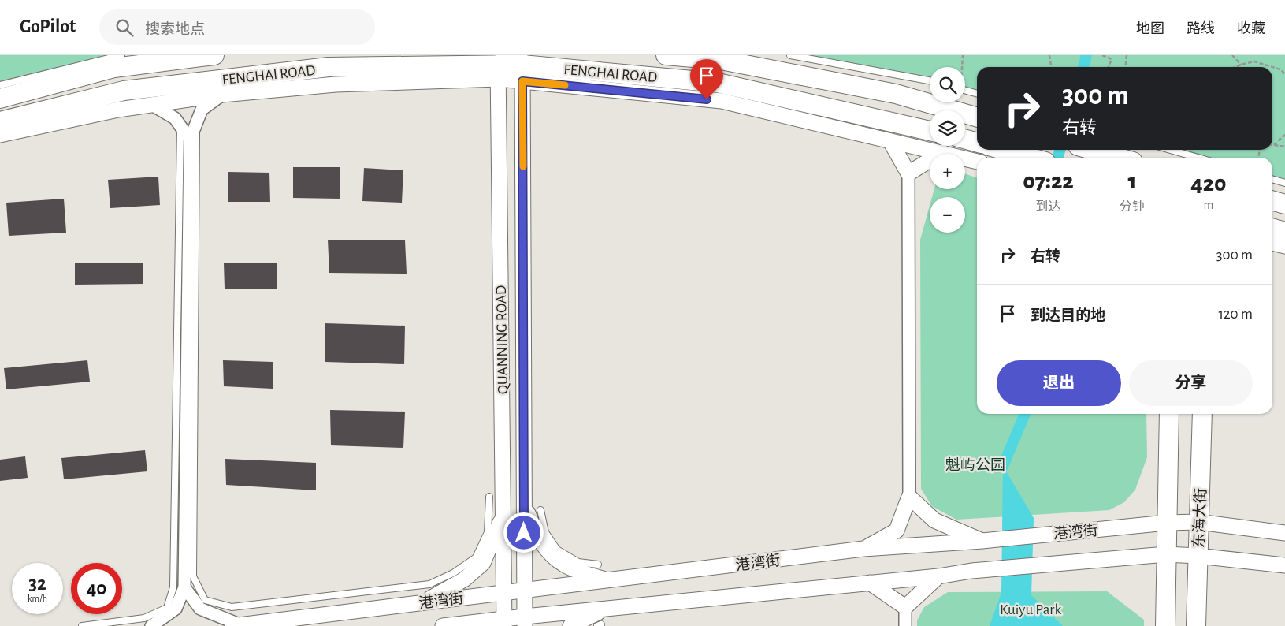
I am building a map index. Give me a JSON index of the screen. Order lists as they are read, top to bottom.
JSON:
{
  "streets": {
    "main road": ["FENGHAI ROAD", "东海大街"],
    "street": ["QUANNING ROAD", "港湾街"]
  },
  "crossings": [
    ["FENGHAI ROAD", "QUANNING ROAD"],
    ["QUANNING ROAD", "港湾街"],
    ["东海大街", "港湾街"]
  ],
  "parks": ["魁屿公园", "Kuiyu Park"],
  "page": {
    "header": "GoPilot",
    "search": "搜索地点",
    "nav": ["地图", "路线", "收藏"],
    "map_buttons": ["+", "−"],
    "turn": ["300 m", "右转"],
    "eta": [
      "07:22",
      "到达",
      "1",
      "分钟",
      "420",
      "m"
    ],
    "list": [
      {
        "name": "右转",
        "value": "300 m"
      },
      {
        "name": "到达目的地",
        "value": "120 m"
      }
    ],
    "buttons": ["退出", "分享"],
    "speed": "32 km/h",
    "limit": "40"
  }
}
